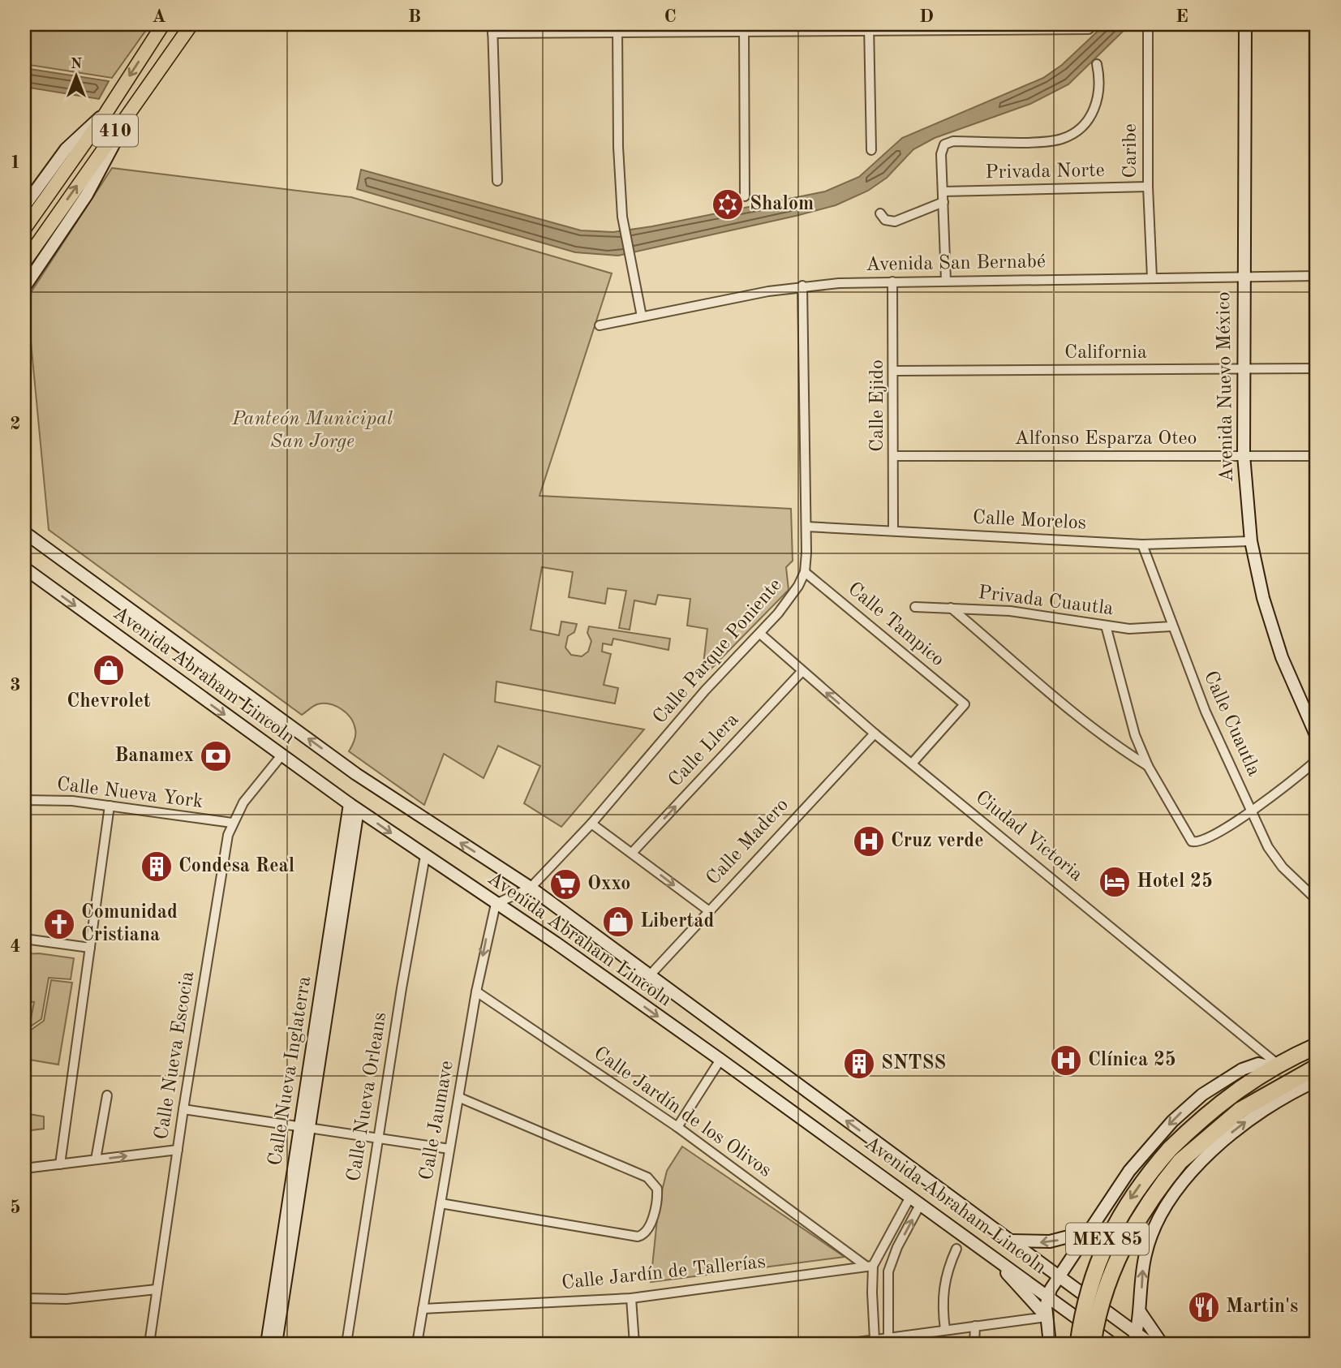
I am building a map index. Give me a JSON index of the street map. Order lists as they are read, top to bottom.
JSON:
{
  "streets": {
    "highway": ["MEX 85"],
    "main road": [
      "410",
      "Avenida Nuevo México",
      "Avenida Abraham Lincoln",
      "Calle Nueva Inglaterra"
    ],
    "street": [
      "Caribe",
      "Privada Norte",
      "Avenida San Bernabé",
      "California",
      "Calle Ejido",
      "Alfonso Esparza Oteo",
      "Calle Morelos",
      "Privada Cuautla",
      "Calle Tampico",
      "Calle Parque Poniente",
      "Calle Cuautla",
      "Calle Llera",
      "Calle Nueva York",
      "Ciudad Victoria",
      "Calle Madero",
      "Calle Nueva Escocia",
      "Calle Nueva Orleans",
      "Calle Jardín de los Olivos",
      "Calle Jaumave",
      "Calle Jardín de Tallerías"
    ]
  },
  "crossings": [
    ["Caribe", "Privada Norte"],
    ["Caribe", "Avenida San Bernabé"],
    ["Avenida San Bernabé", "Avenida Nuevo México"],
    ["Avenida San Bernabé", "Calle Ejido"],
    ["Avenida San Bernabé", "Calle Parque Poniente"],
    ["California", "Avenida Nuevo México"],
    ["California", "Calle Ejido"],
    ["Avenida Nuevo México", "Alfonso Esparza Oteo"],
    ["Avenida Nuevo México", "Calle Morelos"],
    ["Calle Ejido", "Alfonso Esparza Oteo"],
    ["Calle Ejido", "Calle Morelos"],
    ["Calle Morelos", "Calle Parque Poniente"],
    ["Calle Morelos", "Calle Cuautla"],
    ["Privada Cuautla", "Calle Cuautla"],
    ["Calle Tampico", "Calle Parque Poniente"],
    ["Calle Tampico", "Ciudad Victoria"],
    ["Calle Parque Poniente", "Ciudad Victoria"],
    ["Avenida Abraham Lincoln", "Calle Nueva Escocia"],
    ["Avenida Abraham Lincoln", "Calle Nueva Inglaterra"],
    ["Avenida Abraham Lincoln", "Calle Nueva Orleans"],
    ["Avenida Abraham Lincoln", "Calle Jaumave"],
    ["Calle Llera", "Ciudad Victoria"],
    ["Calle Nueva York", "Calle Nueva Escocia"],
    ["Ciudad Victoria", "Calle Madero"],
    ["Ciudad Victoria", "MEX 85"],
    ["Calle Jardín de los Olivos", "Calle Jaumave"],
    ["Calle Jardín de los Olivos", "Calle Jardín de Tallerías"],
    ["Calle Jaumave", "Calle Jardín de Tallerías"]
  ],
  "one_way": ["Calle Llera"],
  "parks": ["Panteón Municipal San Jorge"],
  "places": {
    "synagogue": ["Shalom"],
    "shop": ["Chevrolet", "Libertad"],
    "bank": ["Banamex"],
    "hospital": ["Cruz verde", "Clínica 25"],
    "building": ["Condesa Real", "SNTSS"],
    "hotel": ["Hotel 25"],
    "supermarket": ["Oxxo"],
    "church": ["Comunidad Cristiana"],
    "restaurant": ["Martin's"]
  },
  "north": "top",
  "grid": {
    "columns": [
      "A",
      "B",
      "C",
      "D",
      "E"
    ],
    "rows": [
      "1",
      "2",
      "3",
      "4",
      "5"
    ]
  }
}
